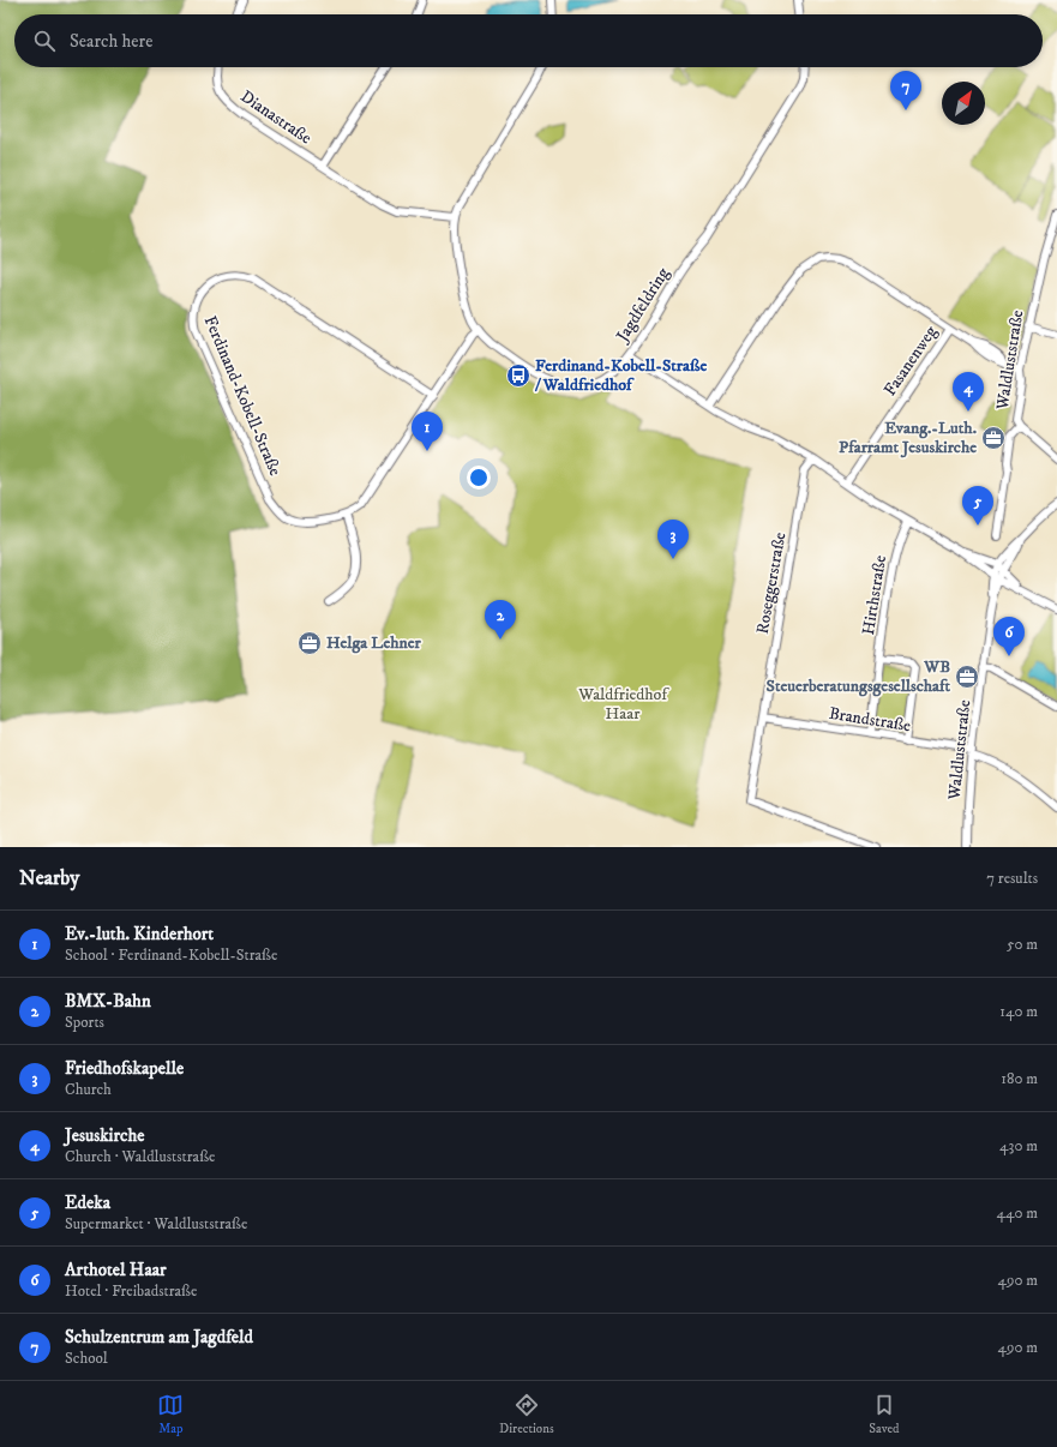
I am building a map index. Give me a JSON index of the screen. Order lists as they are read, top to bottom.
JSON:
{
  "streets": {
    "street": [
      "Dianastraße",
      "Jagdfeldring",
      "Waldluststraße",
      "Fasanenweg",
      "Ferdinand-Kobell-Straße",
      "Roseggerstraße",
      "Hirthstraße",
      "Brandstraße"
    ]
  },
  "crossings": [
    ["Dianastraße", "Jagdfeldring"],
    ["Jagdfeldring", "Ferdinand-Kobell-Straße"],
    ["Waldluststraße", "Brandstraße"],
    ["Roseggerstraße", "Brandstraße"],
    ["Hirthstraße", "Brandstraße"]
  ],
  "parks": ["Waldfriedhof Haar"],
  "places": {
    "bus stop": ["Ferdinand-Kobell-Straße / Waldfriedhof"],
    "office": ["Evang.-Luth. Pfarramt Jesuskirche", "Helga Lehner", "WB Steuerberatungsgesellschaft"]
  },
  "north": "top right",
  "page": {
    "search": "Search here",
    "pins": [
      "7",
      "4",
      "1",
      "5",
      "3",
      "2",
      "6"
    ],
    "heading": ["Nearby", "7 results"],
    "list": [
      {
        "mark": "1",
        "name": "Ev.-luth. Kinderhort",
        "note": "School · Ferdinand-Kobell-Straße",
        "value": "50 m"
      },
      {
        "mark": "2",
        "name": "BMX-Bahn",
        "note": "Sports",
        "value": "140 m"
      },
      {
        "mark": "3",
        "name": "Friedhofskapelle",
        "note": "Church",
        "value": "180 m"
      },
      {
        "mark": "4",
        "name": "Jesuskirche",
        "note": "Church · Waldluststraße",
        "value": "430 m"
      },
      {
        "mark": "5",
        "name": "Edeka",
        "note": "Supermarket · Waldluststraße",
        "value": "440 m"
      },
      {
        "mark": "6",
        "name": "Arthotel Haar",
        "note": "Hotel · Freibadstraße",
        "value": "490 m"
      },
      {
        "mark": "7",
        "name": "Schulzentrum am Jagdfeld",
        "note": "School",
        "value": "490 m"
      }
    ],
    "nav": ["Map", "Directions", "Saved"]
  }
}
